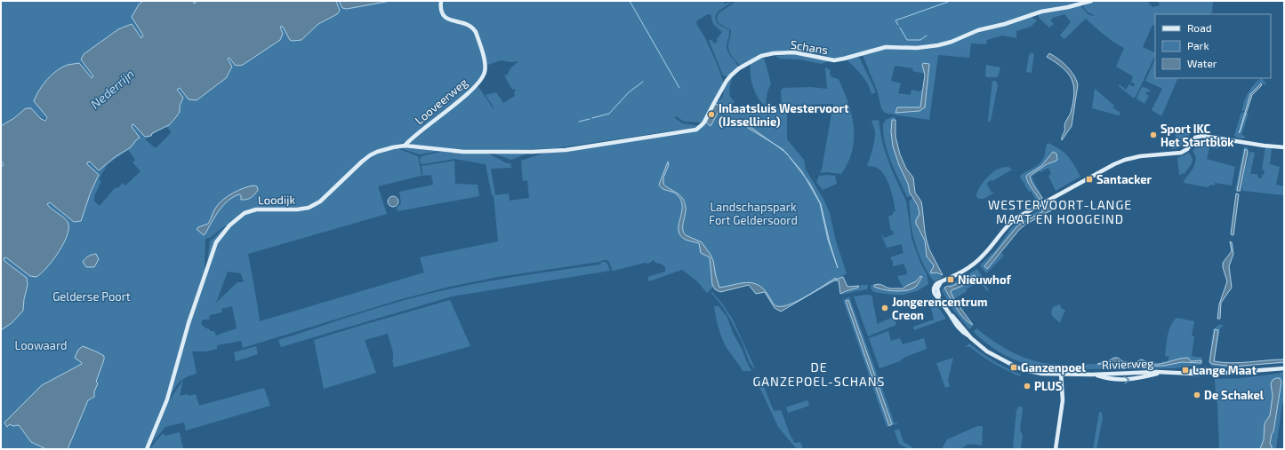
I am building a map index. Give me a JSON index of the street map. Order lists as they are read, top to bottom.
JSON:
{
  "streets": {
    "street": [
      "Schans",
      "Looveerweg",
      "Loodijk",
      "Rivierweg"
    ]
  },
  "crossings": [
    ["Schans", "Loodijk"],
    ["Looveerweg", "Loodijk"]
  ],
  "districts": ["WESTERVOORT-LANGE MAAT EN HOOGEIND", "DE GANZEPOEL-SCHANS"],
  "water": ["Nederrijn"],
  "parks": ["Landschapspark Fort Geldersoord", "Gelderse Poort", "Loowaard"],
  "places": {
    "other": [
      "Inlaatsluis Westervoort (IJssellinie)",
      "Sport IKC Het Startblok",
      "Jongerencentrum Creon",
      "PLUS",
      "De Schakel"
    ],
    "transit": [
      "Santacker",
      "Nieuwhof",
      "Ganzenpoel",
      "Lange Maat"
    ]
  },
  "legend": ["Road", "Park", "Water"]
}
